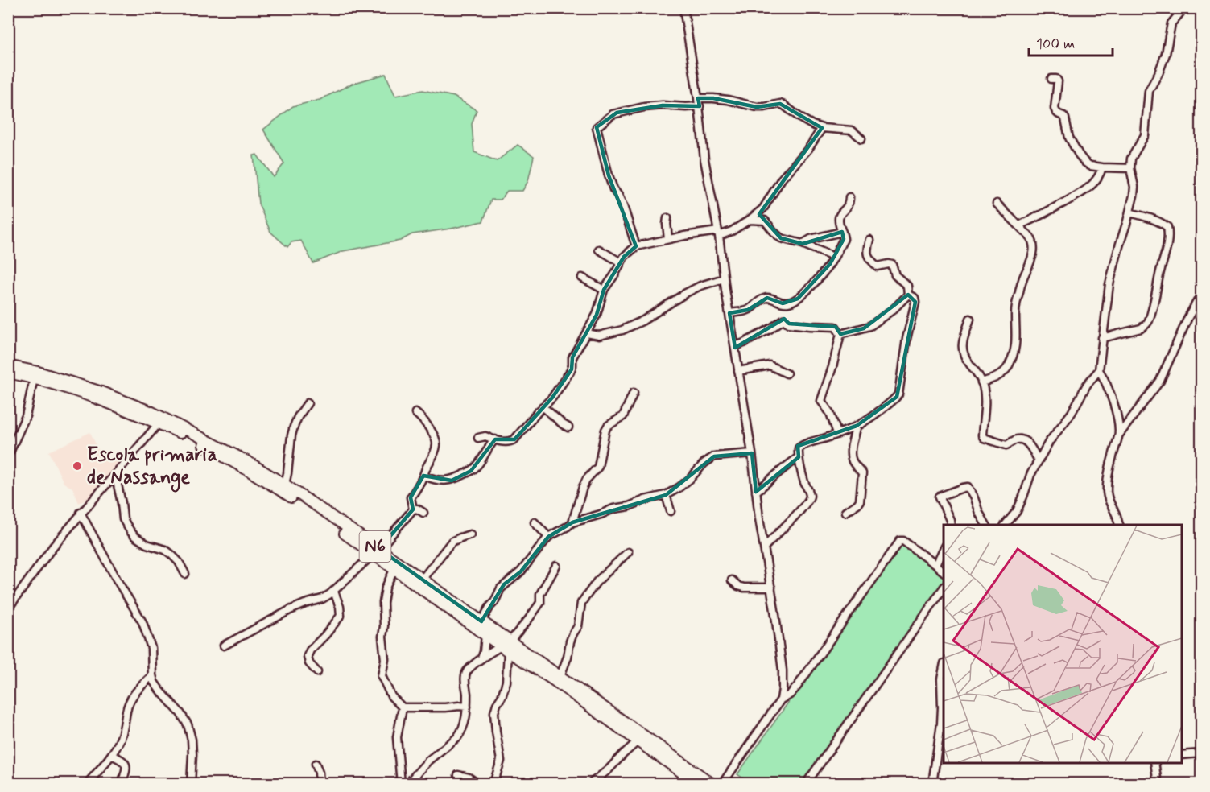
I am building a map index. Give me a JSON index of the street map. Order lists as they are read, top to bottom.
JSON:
{
  "streets": {
    "highway": ["N6"]
  },
  "places": ["Escola primaria de Nassange"],
  "scale_bar": "100 m"
}
